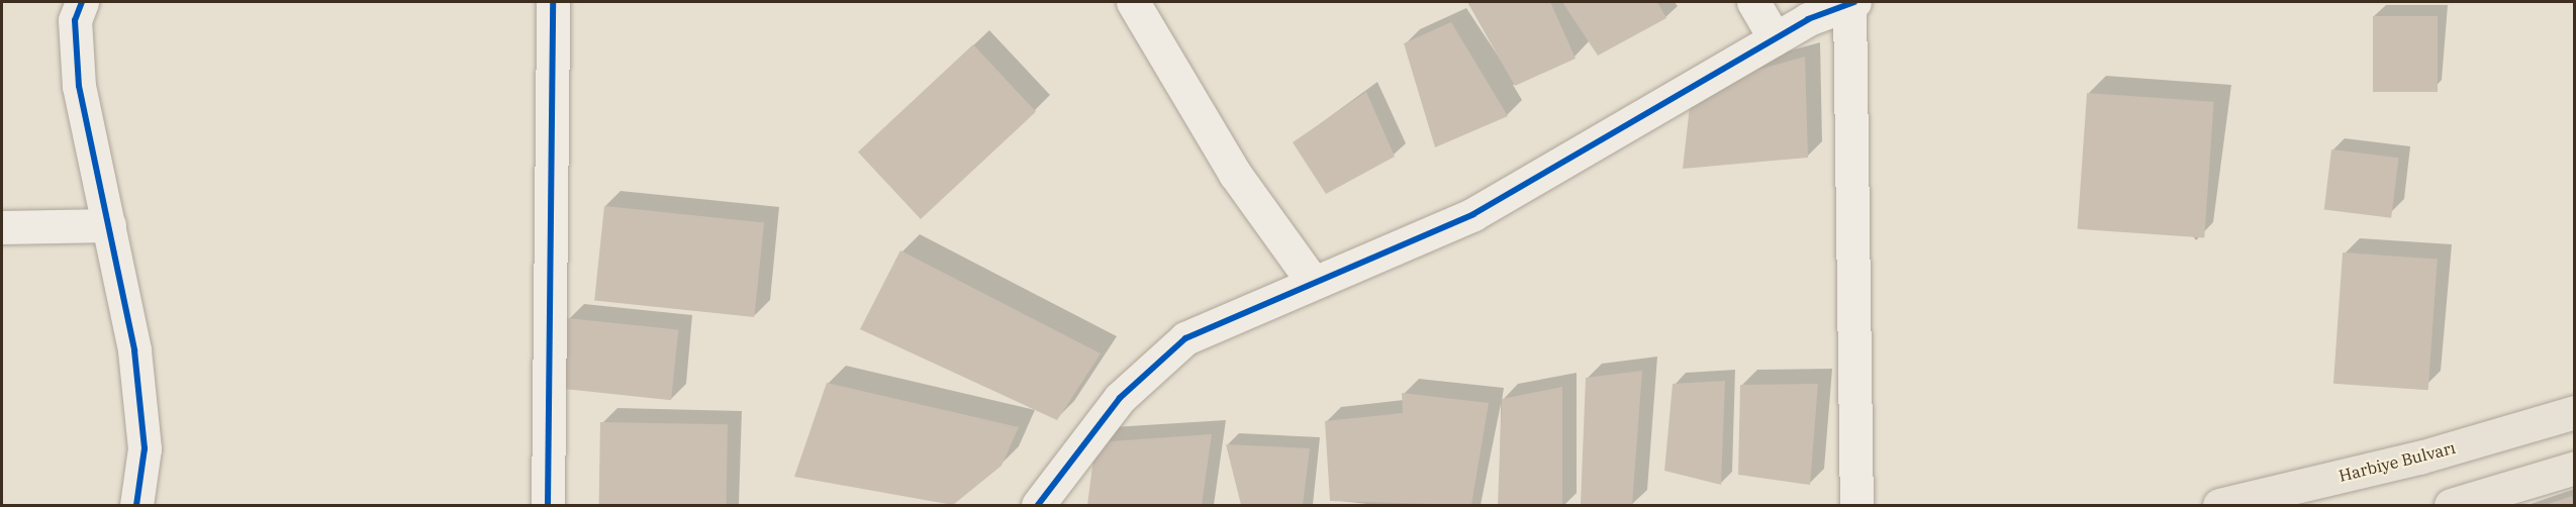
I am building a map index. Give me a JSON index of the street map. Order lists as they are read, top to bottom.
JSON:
{
  "streets": {
    "main road": ["Harbiye Bulvarı"]
  }
}
